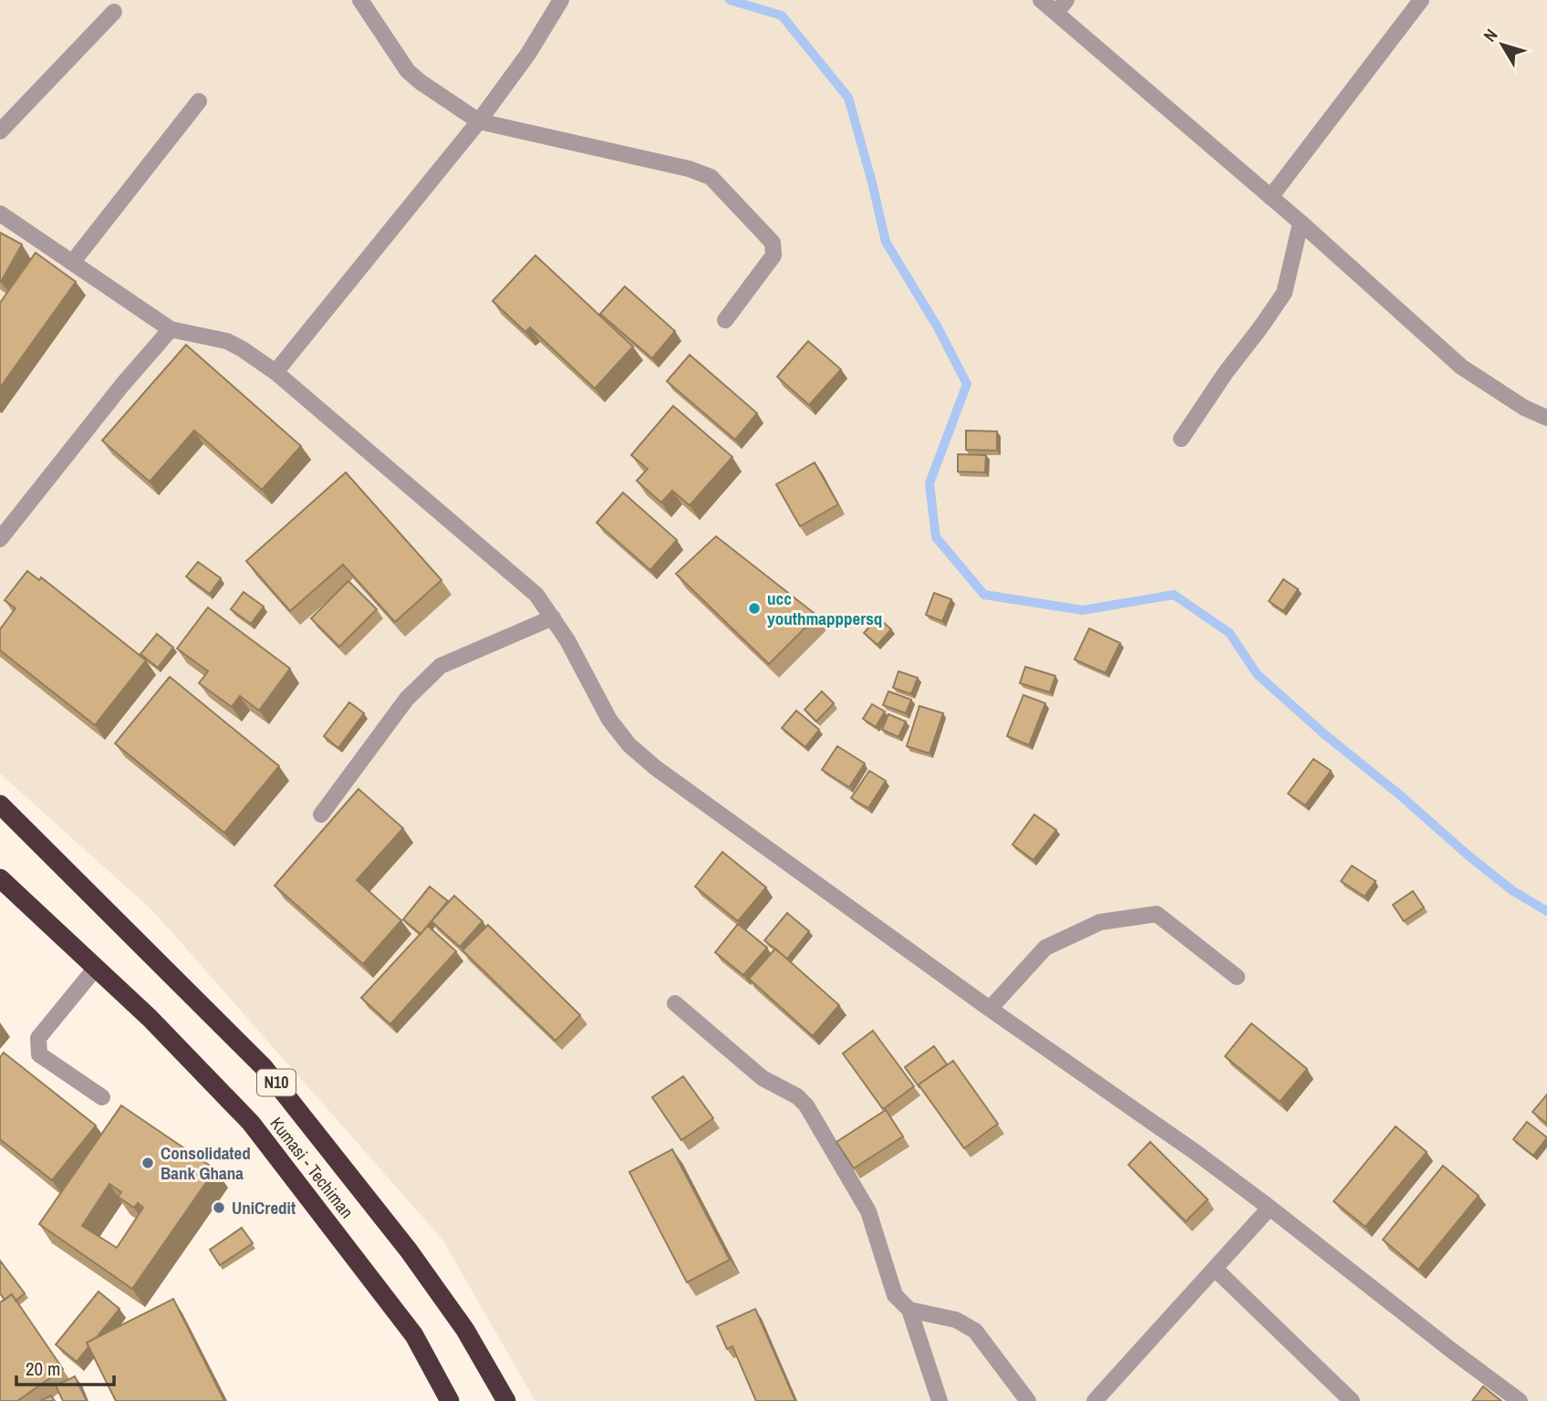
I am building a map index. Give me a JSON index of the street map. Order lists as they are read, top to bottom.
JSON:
{
  "streets": {
    "highway": ["N10", "Kumasi - Techiman"]
  },
  "places": ["ucc youthmapppersq", "Consolidated Bank Ghana", "UniCredit"],
  "scale_bar": "20 m",
  "north": "top left"
}
